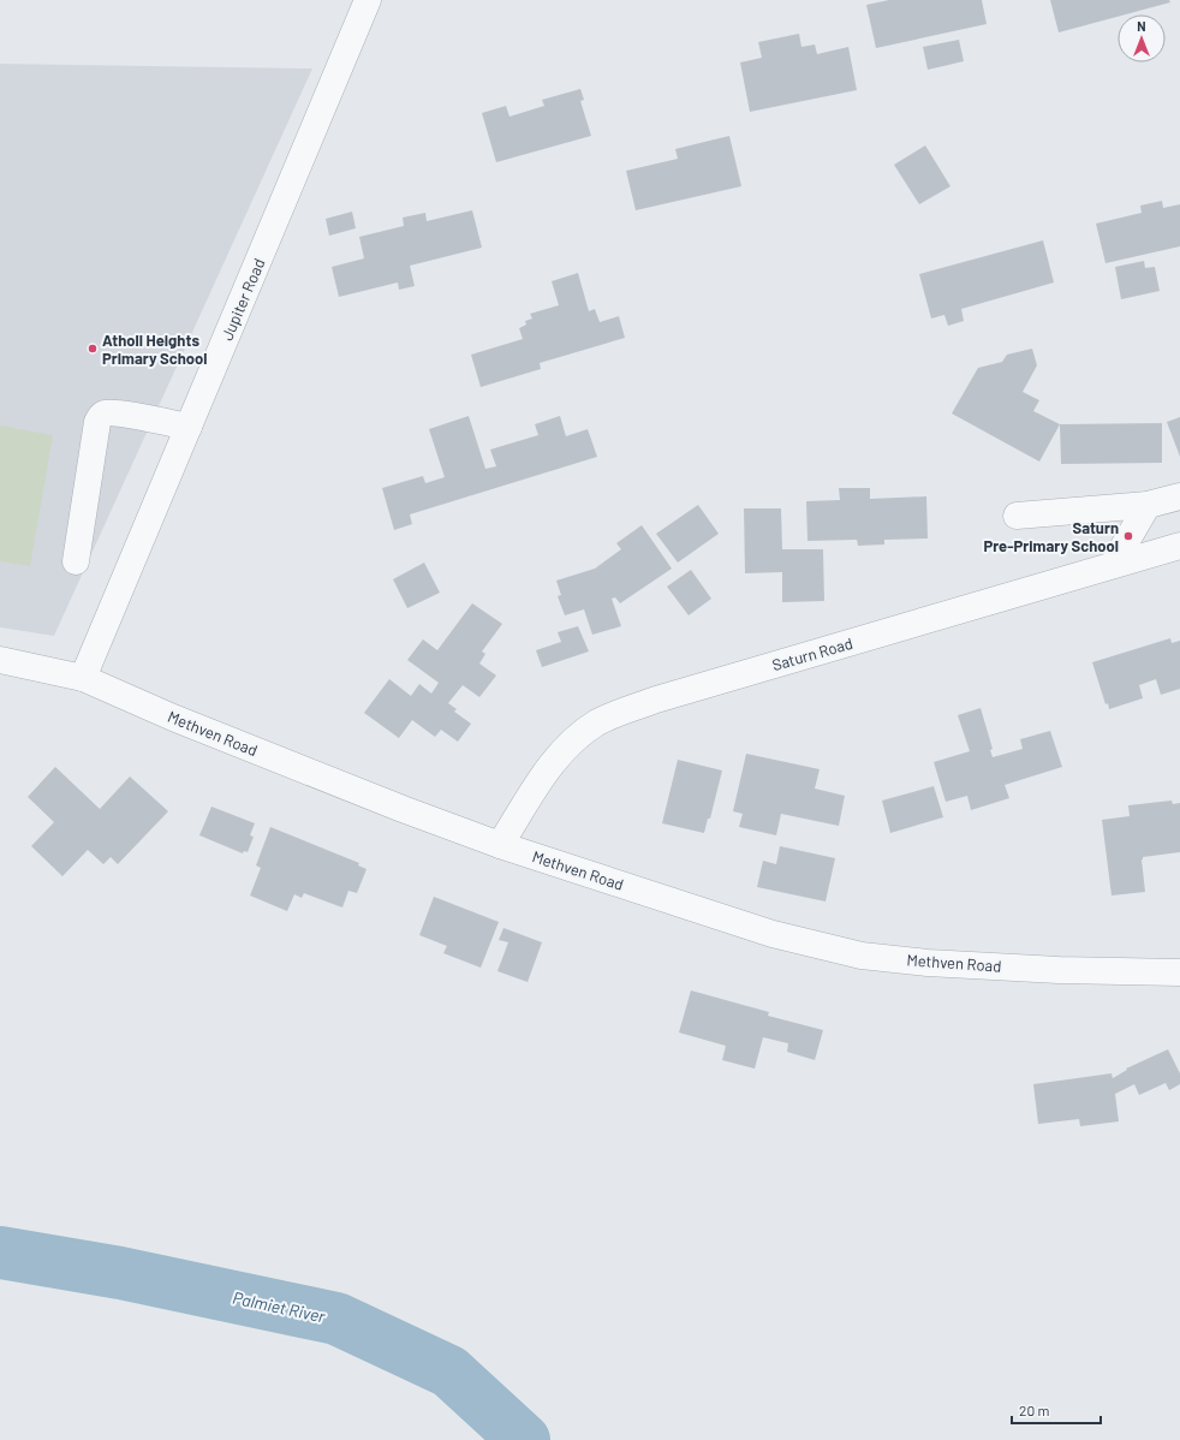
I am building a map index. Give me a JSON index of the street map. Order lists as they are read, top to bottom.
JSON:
{
  "streets": {
    "street": ["Jupiter Road", "Saturn Road", "Methven Road"]
  },
  "crossings": [
    ["Jupiter Road", "Methven Road"],
    ["Saturn Road", "Methven Road"]
  ],
  "water": ["Palmiet River"],
  "places": ["Atholl Heights Primary School", "Saturn Pre-Primary School"],
  "scale_bar": "20 m",
  "north": "top"
}
